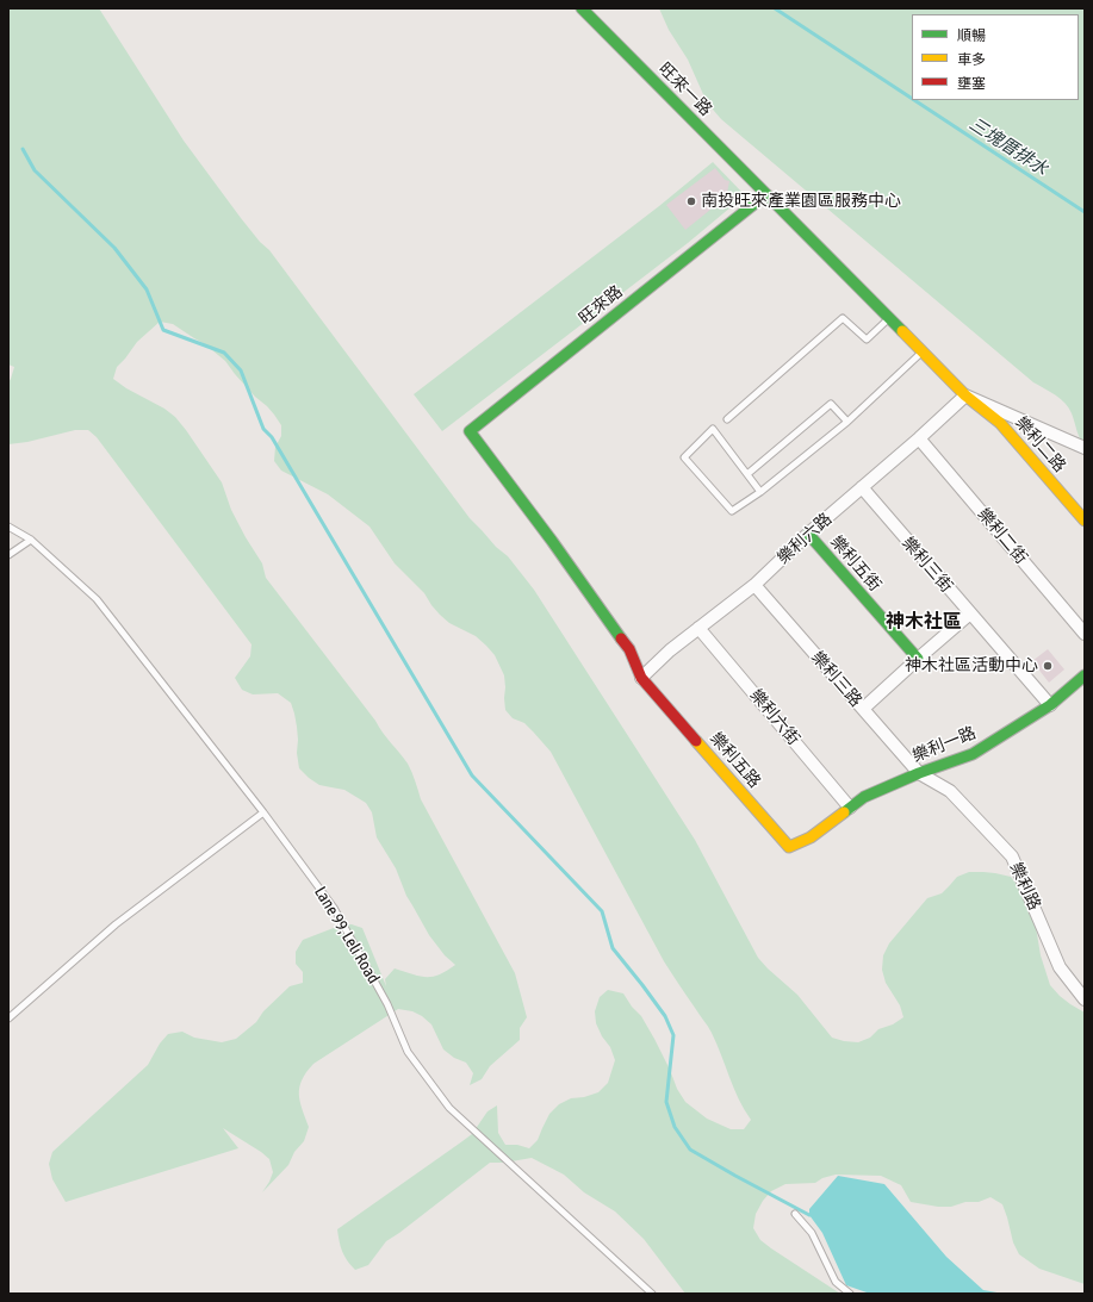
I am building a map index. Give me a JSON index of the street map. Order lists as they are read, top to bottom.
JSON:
{
  "streets": {
    "street": [
      "旺來一路",
      "旺來路",
      "樂利二路",
      "樂利二街",
      "樂利六路",
      "樂利五街",
      "樂利三街",
      "樂利三路",
      "樂利六街",
      "樂利一路",
      "樂利五路",
      "樂利路"
    ],
    "lane": ["Lane 99, Leli Road"]
  },
  "crossings": [
    ["旺來一路", "旺來路"],
    ["旺來路", "樂利六路"],
    ["旺來路", "樂利五路"],
    ["樂利二路", "樂利六路"],
    ["樂利二街", "樂利六路"],
    ["樂利六路", "樂利五街"],
    ["樂利六路", "樂利三街"],
    ["樂利六路", "樂利三路"],
    ["樂利六路", "樂利六街"],
    ["樂利六路", "樂利五路"],
    ["樂利三街", "樂利一路"],
    ["樂利三路", "樂利一路"],
    ["樂利三路", "樂利路"],
    ["樂利六街", "樂利一路"],
    ["樂利一路", "樂利五路"],
    ["樂利一路", "樂利路"]
  ],
  "districts": ["神木社區"],
  "water": ["三塊厝排水"],
  "places": ["南投旺來產業園區服務中心", "神木社區活動中心"],
  "legend": ["順暢", "車多", "壅塞"]
}
